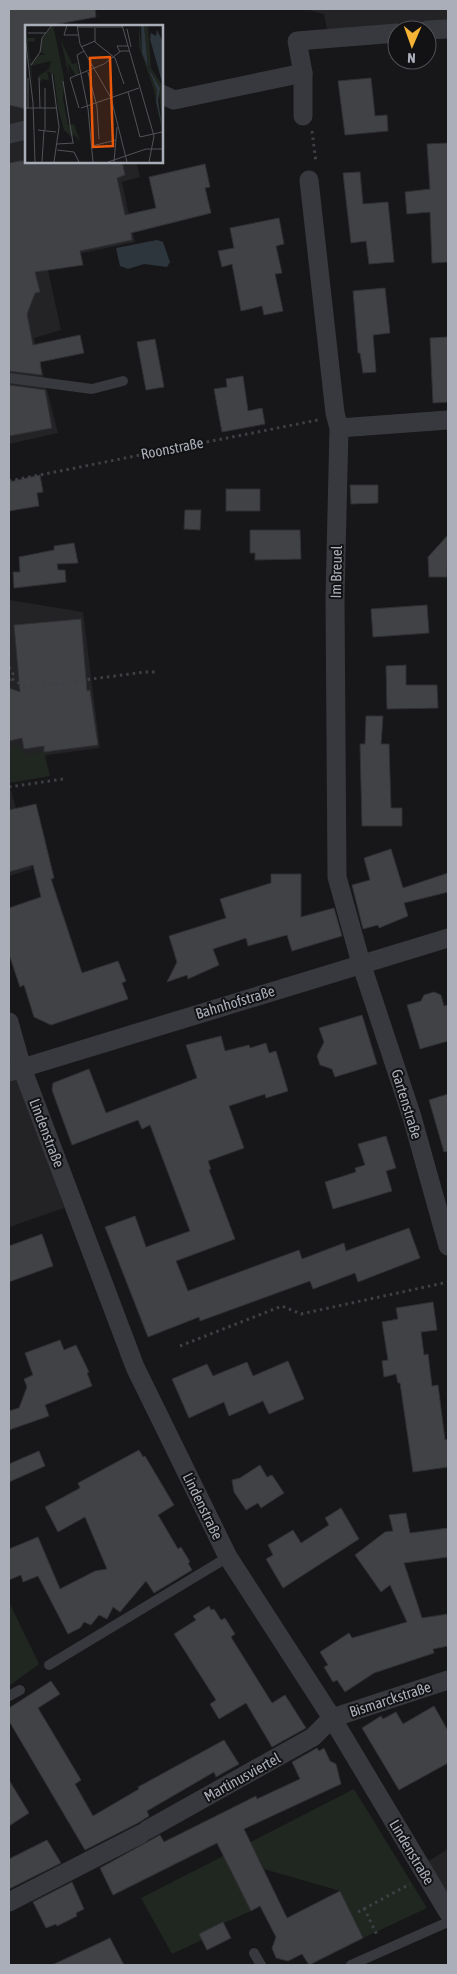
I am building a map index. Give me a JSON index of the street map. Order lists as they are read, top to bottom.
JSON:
{
  "streets": {
    "street": [
      "Im Breuel",
      "Bahnhofstraße",
      "Gartenstraße",
      "Lindenstraße",
      "Bismarckstraße",
      "Martinusviertel"
    ],
    "path": ["Roonstraße"]
  },
  "crossings": [
    ["Roonstraße", "Im Breuel"],
    ["Im Breuel", "Bahnhofstraße"],
    ["Im Breuel", "Gartenstraße"],
    ["Bahnhofstraße", "Gartenstraße"],
    ["Bahnhofstraße", "Lindenstraße"],
    ["Lindenstraße", "Bismarckstraße"],
    ["Lindenstraße", "Martinusviertel"],
    ["Bismarckstraße", "Martinusviertel"]
  ],
  "north": "bottom"
}
